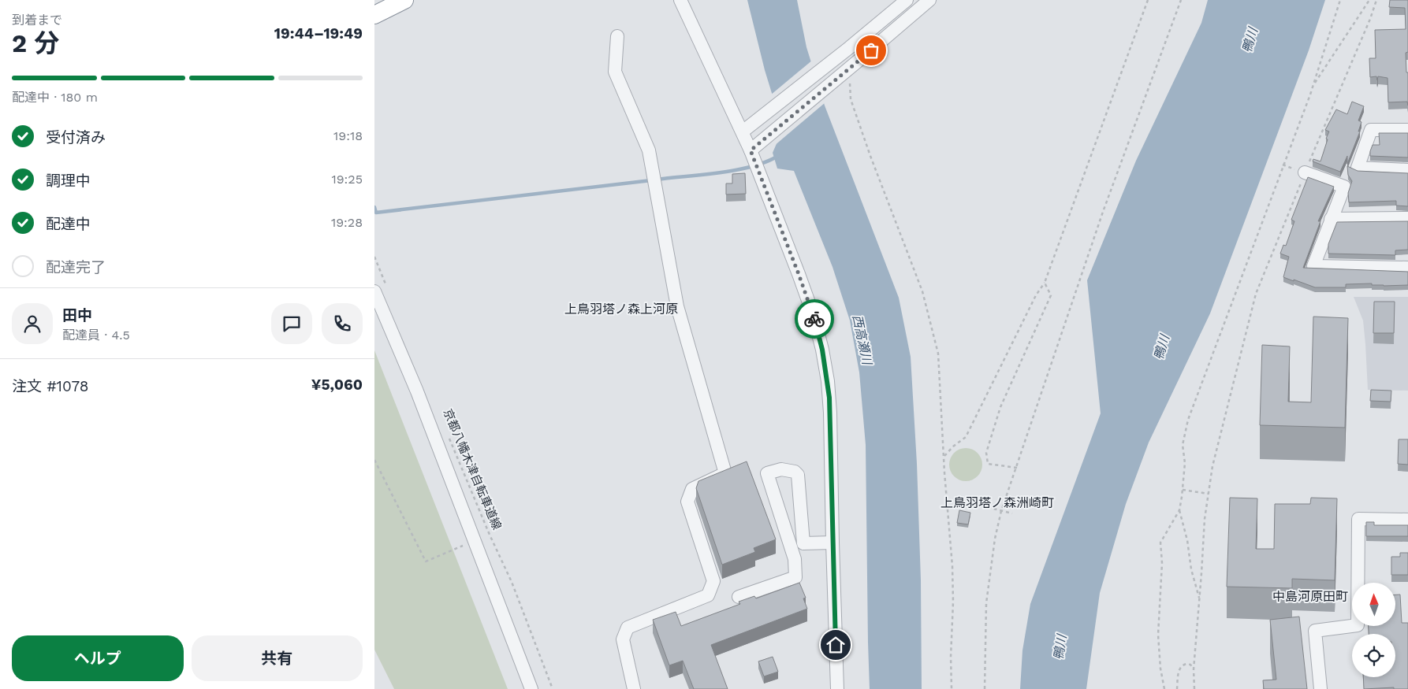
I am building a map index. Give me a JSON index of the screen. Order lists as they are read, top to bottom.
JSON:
{
  "streets": {
    "path": ["京都八幡木津自転車道線"]
  },
  "districts": ["上鳥羽塔ノ森上河原", "上鳥羽塔ノ森洲崎町", "中島河原田町"],
  "water": ["鴨川", "西高瀬川"],
  "north": "top",
  "page": {
    "heading": ["2 分", "到着まで", "19:44–19:49"],
    "panel": [
      "田中",
      "配達員 · 4.5",
      "注文 #1078",
      "¥5,060"
    ],
    "bar": "配達中 · 180 m",
    "list": [
      ["受付済み", "19:18"],
      ["調理中", "19:25"],
      ["配達中", "19:28"],
      "配達完了"
    ],
    "buttons": ["ヘルプ", "共有"]
  }
}
